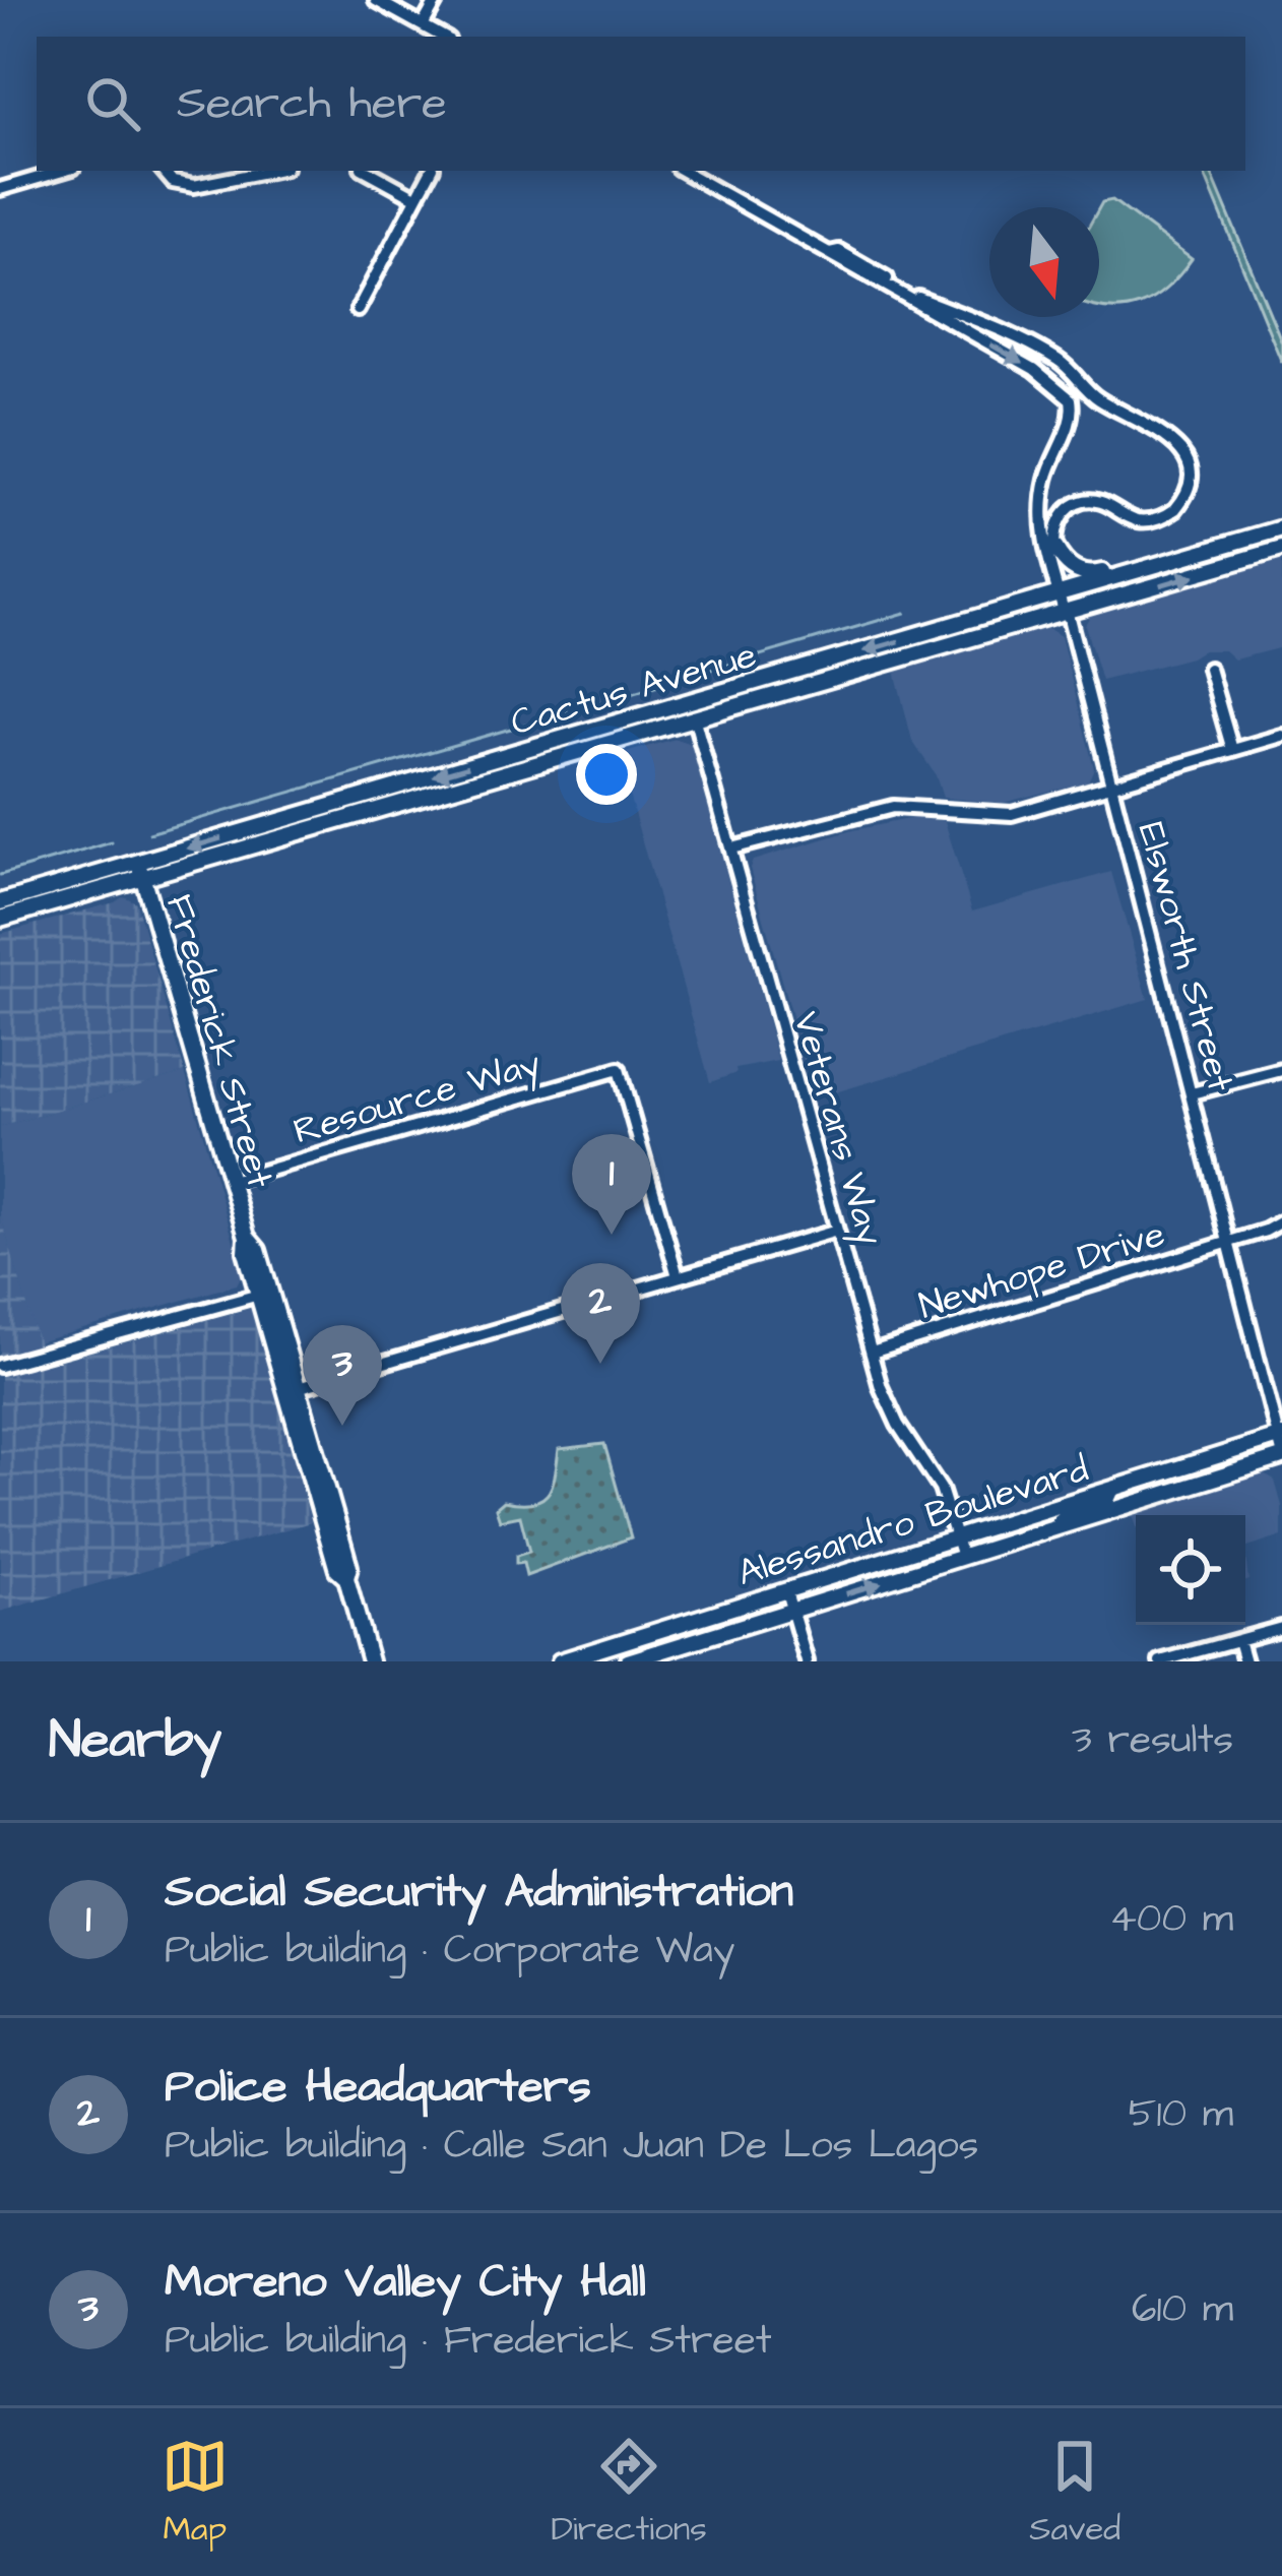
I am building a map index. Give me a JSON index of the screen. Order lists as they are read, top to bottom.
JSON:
{
  "streets": {
    "main road": ["Cactus Avenue", "Frederick Street", "Alessandro Boulevard"],
    "street": [
      "Elsworth Street",
      "Resource Way",
      "Veterans Way",
      "Newhope Drive"
    ]
  },
  "crossings": [
    ["Cactus Avenue", "Elsworth Street"],
    ["Cactus Avenue", "Frederick Street"],
    ["Cactus Avenue", "Veterans Way"],
    ["Elsworth Street", "Newhope Drive"],
    ["Elsworth Street", "Alessandro Boulevard"],
    ["Frederick Street", "Resource Way"],
    ["Veterans Way", "Newhope Drive"],
    ["Veterans Way", "Alessandro Boulevard"]
  ],
  "north": "bottom",
  "page": {
    "search": "Search here",
    "pins": ["1", "2", "3"],
    "heading": ["Nearby", "3 results"],
    "list": [
      {
        "mark": "1",
        "name": "Social Security Administration",
        "note": "Public building · Corporate Way",
        "value": "400 m"
      },
      {
        "mark": "2",
        "name": "Police Headquarters",
        "note": "Public building · Calle San Juan De Los Lagos",
        "value": "510 m"
      },
      {
        "mark": "3",
        "name": "Moreno Valley City Hall",
        "note": "Public building · Frederick Street",
        "value": "610 m"
      }
    ],
    "nav": ["Map", "Directions", "Saved"]
  }
}
